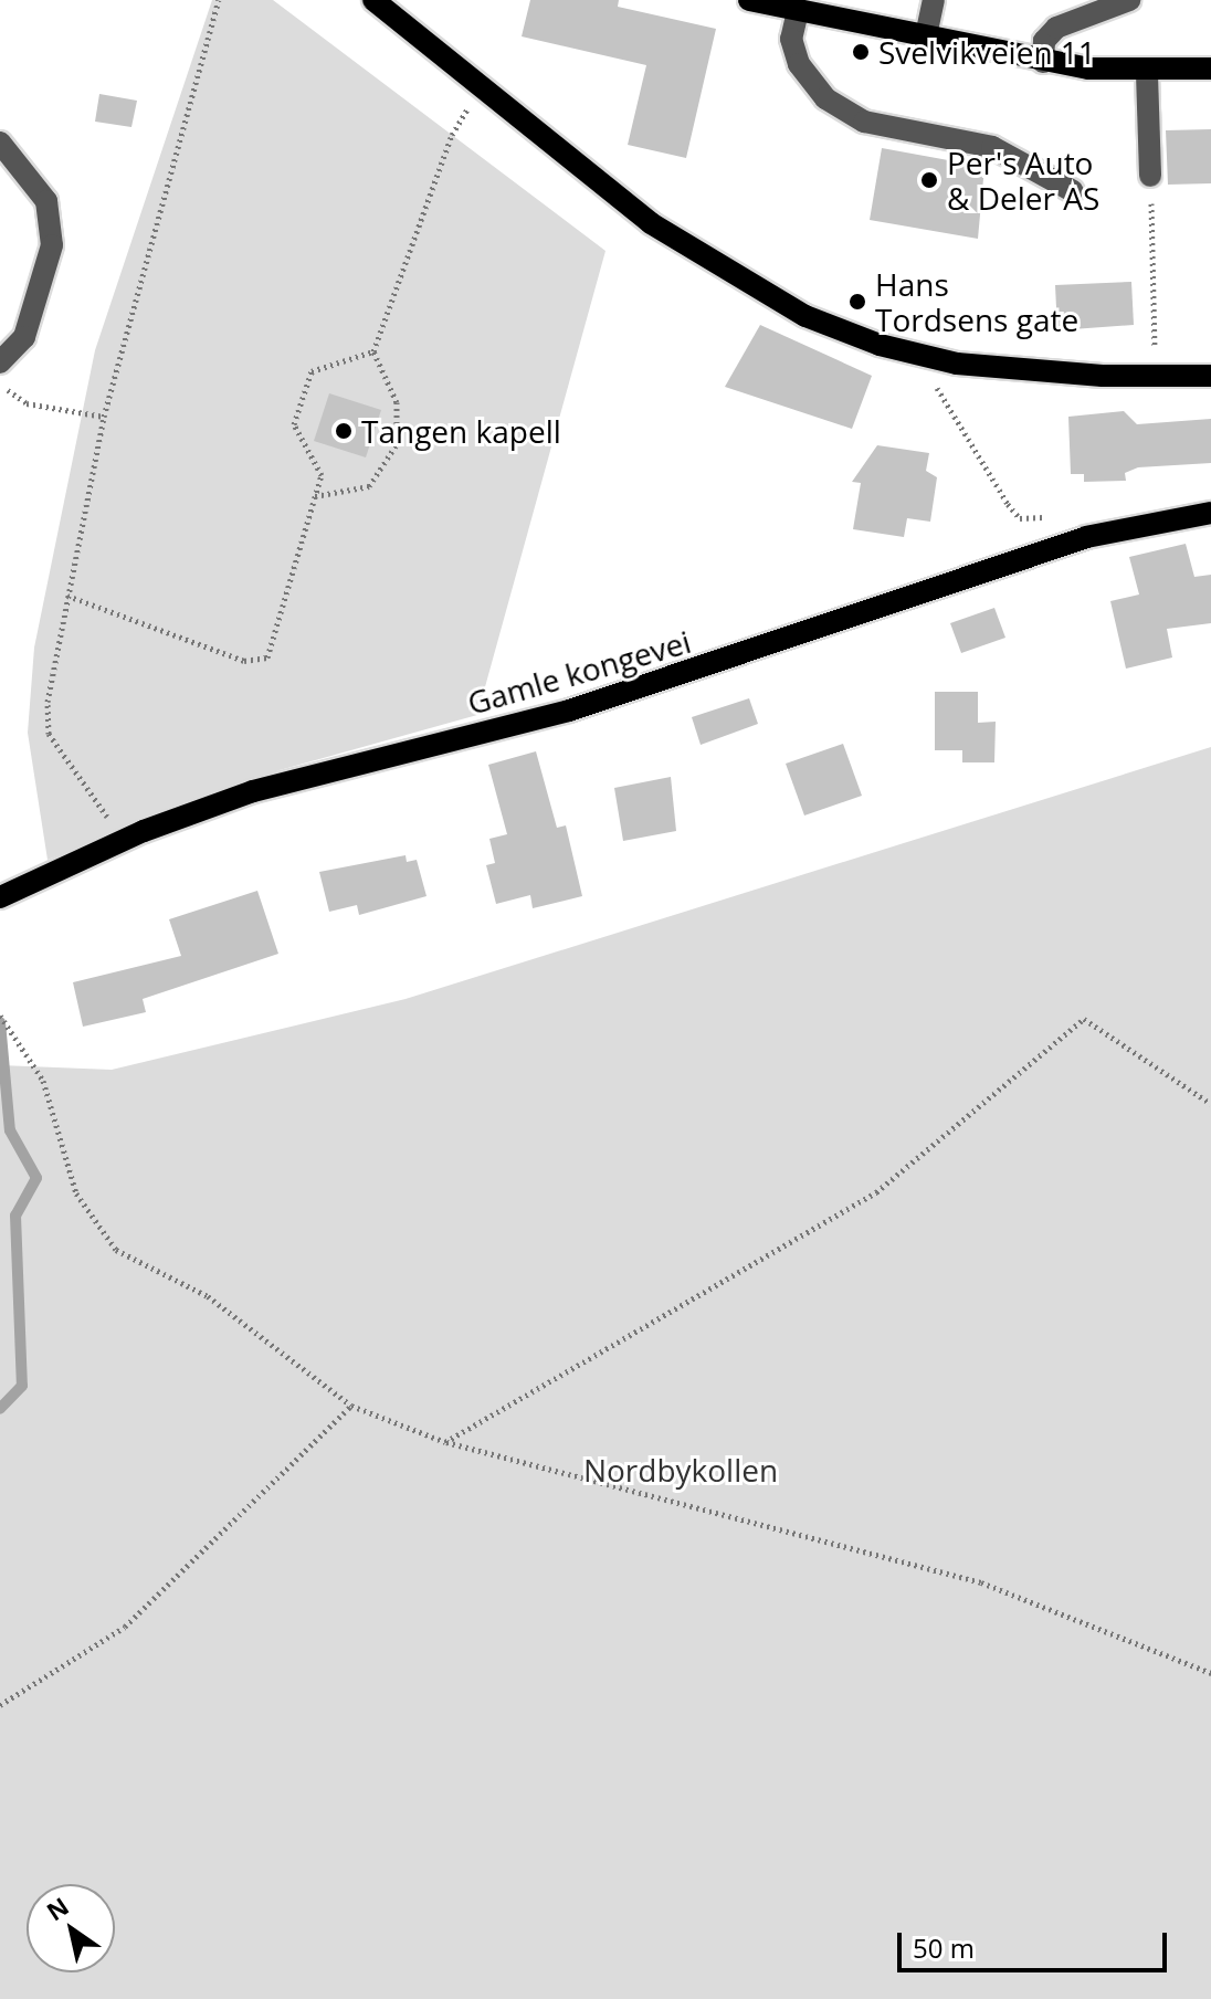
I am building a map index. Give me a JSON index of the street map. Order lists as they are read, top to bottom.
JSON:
{
  "streets": {
    "main road": ["Gamle kongevei"]
  },
  "parks": ["Nordbykollen"],
  "places": [
    "Svelvikveien 11",
    "Per's Auto & Deler AS",
    "Hans Tordsens gate",
    "Tangen kapell"
  ],
  "scale_bar": "50 m",
  "north": "top left"
}
